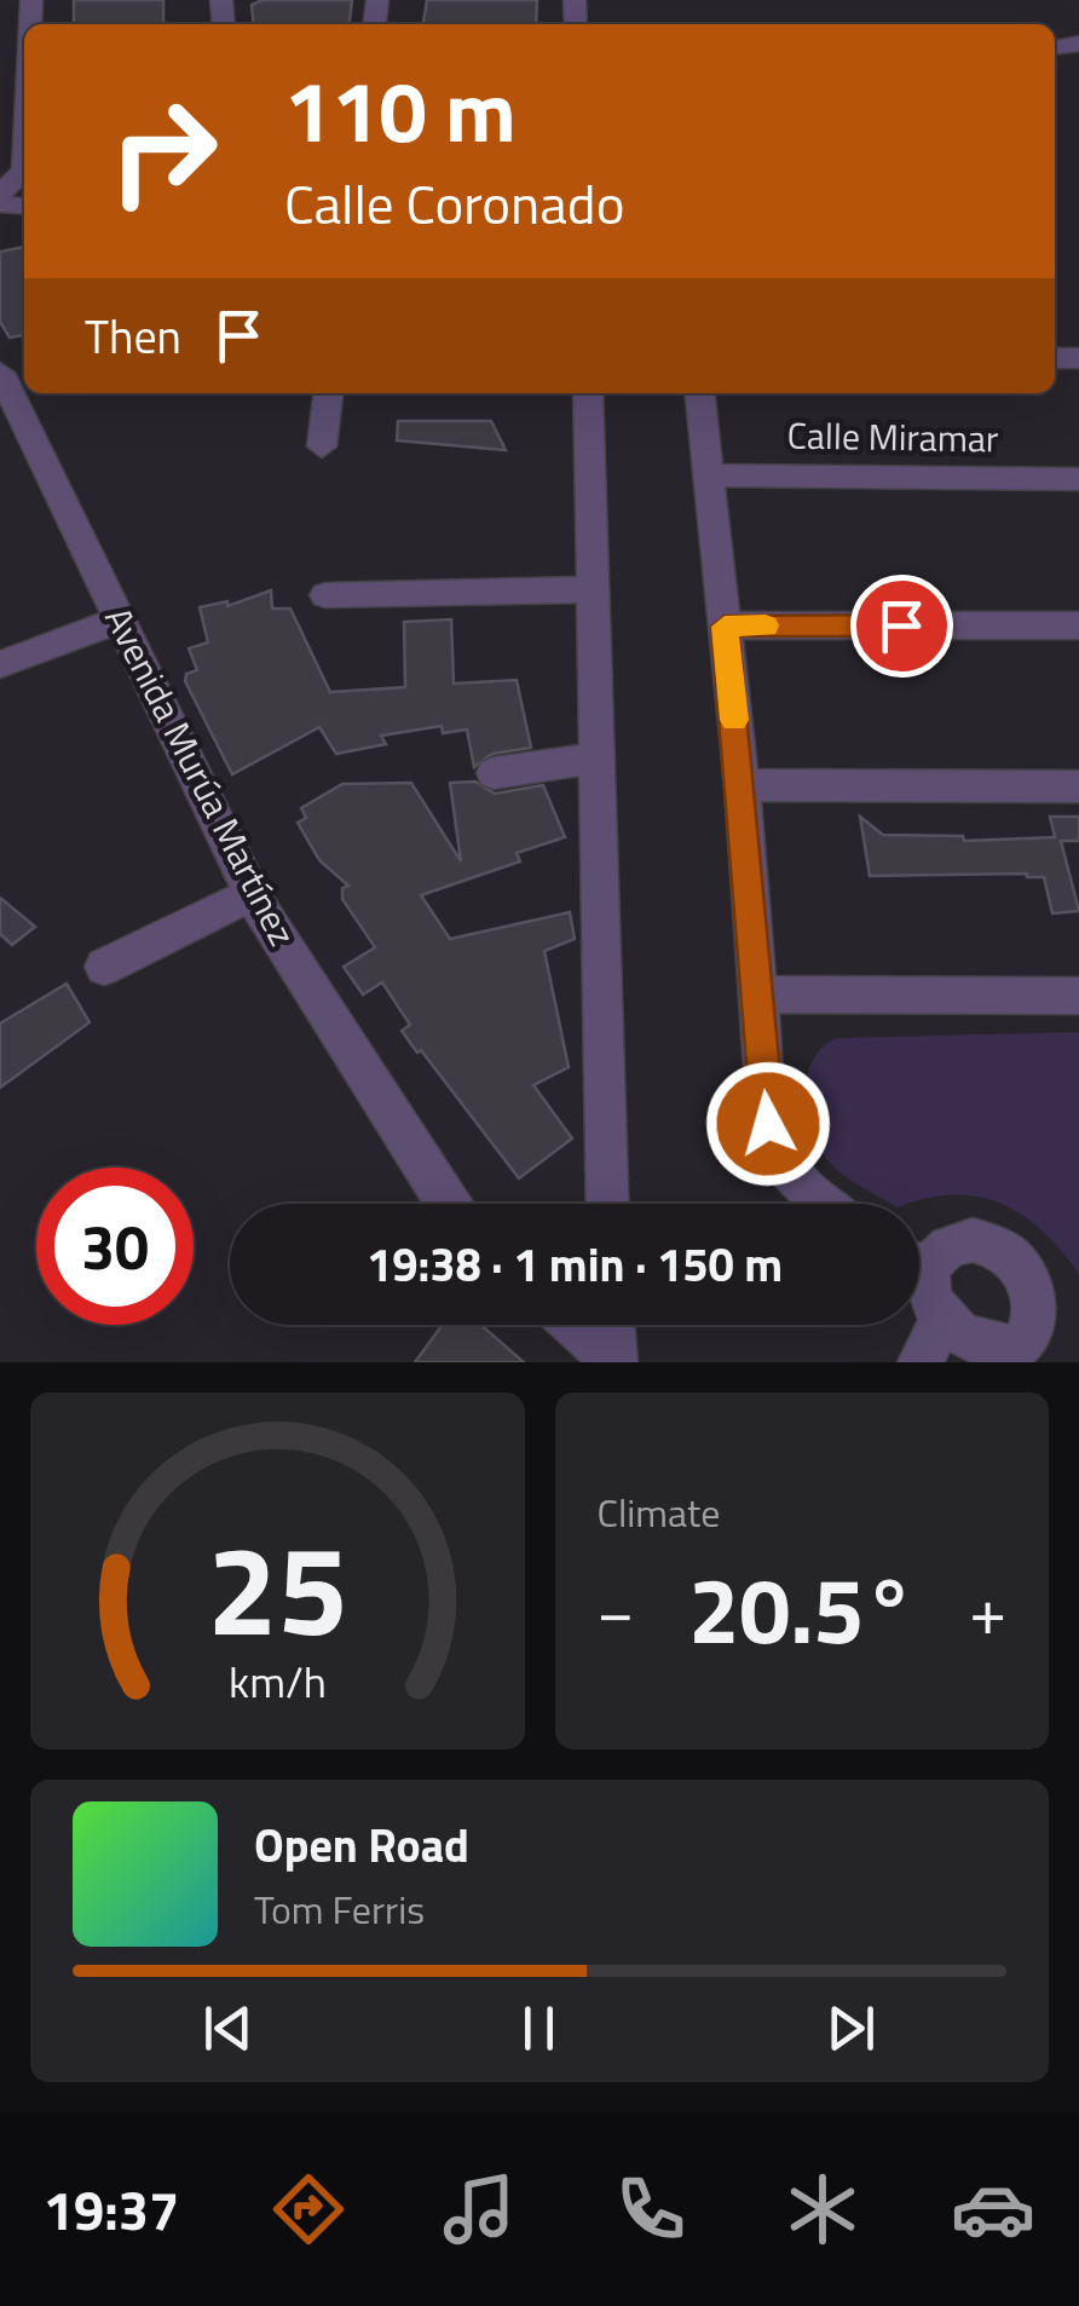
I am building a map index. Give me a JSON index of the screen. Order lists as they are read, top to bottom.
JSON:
{
  "streets": {
    "street": ["Calle Miramar", "Avenida Murúa Martínez"]
  },
  "page": {
    "turn": ["110 m", "Calle Coronado"],
    "then": "Then",
    "limit": "30",
    "trip": "19:38 · 1 min · 150 m",
    "tile": "Climate",
    "heat": ["−", "20.5°", "+"],
    "song": ["Open Road", "Tom Ferris"],
    "tabs": "19:37",
    "gauge": ["25", "km/h"]
  }
}
